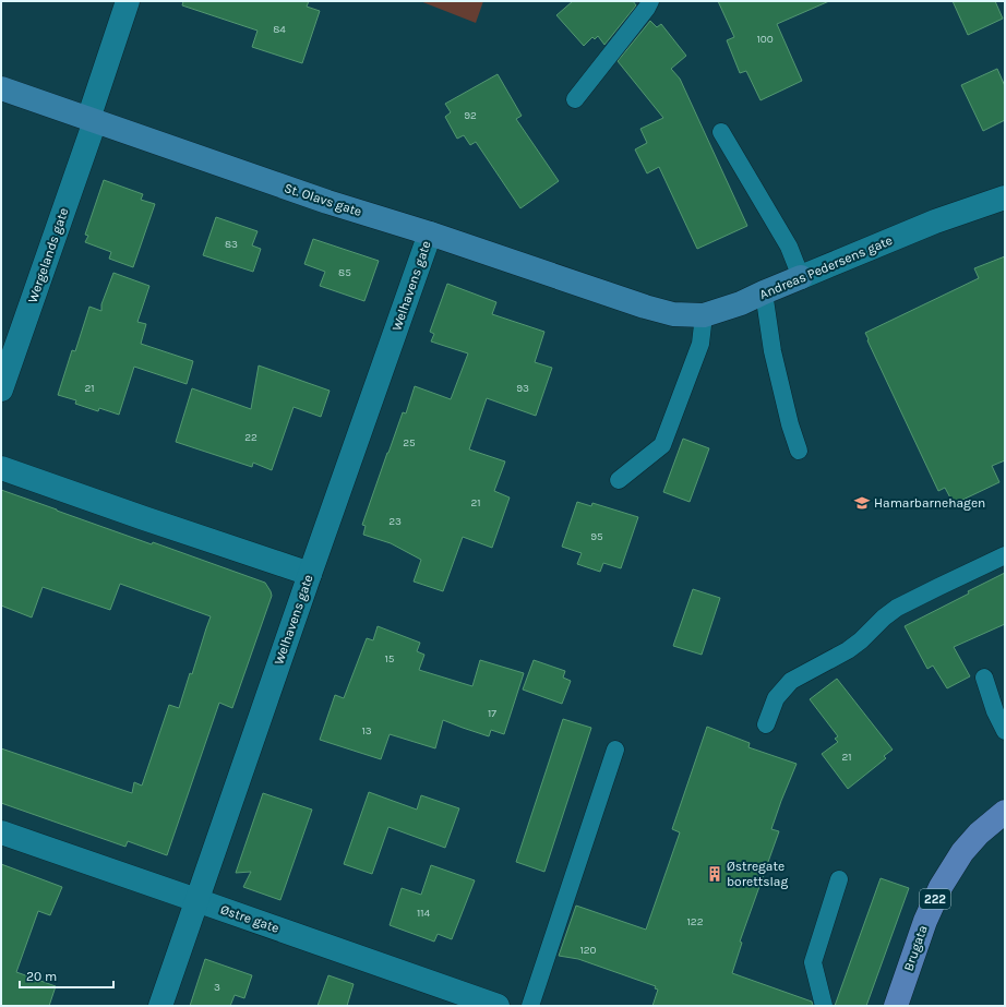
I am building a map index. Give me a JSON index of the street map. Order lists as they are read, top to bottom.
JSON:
{
  "streets": {
    "main road": [
      "St. Olavs gate",
      "Andreas Pedersens gate",
      "222",
      "Brugata"
    ],
    "street": ["Wergelands gate", "Welhavens gate", "Østre gate"]
  },
  "crossings": [
    ["St. Olavs gate", "Wergelands gate"],
    ["St. Olavs gate", "Andreas Pedersens gate"],
    ["St. Olavs gate", "Welhavens gate"],
    ["Welhavens gate", "Østre gate"]
  ],
  "places": {
    "school or university": ["Hamarbarnehagen"],
    "building": ["Østregate borettslag"]
  },
  "house_numbers": [
    "84",
    "100",
    "92",
    "83",
    "85",
    "21",
    "93",
    "22",
    "25",
    "21",
    "23",
    "95",
    "15",
    "17",
    "13",
    "21",
    "114",
    "122",
    "120",
    "3"
  ],
  "scale_bar": "20 m"
}
